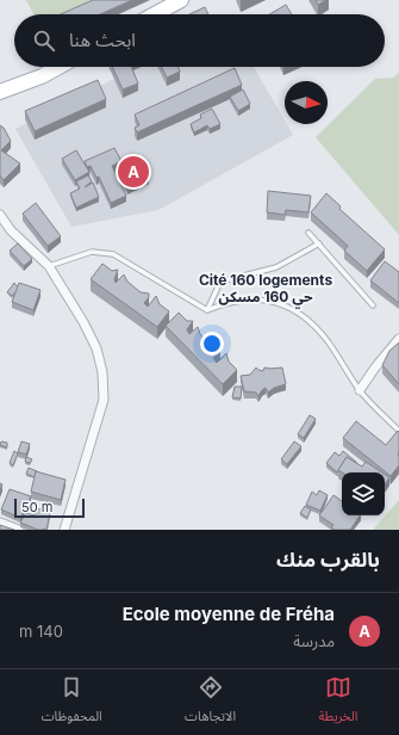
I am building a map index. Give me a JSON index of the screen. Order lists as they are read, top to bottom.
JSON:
{
  "districts": ["Cité 160 logements حي 160 مسكن"],
  "scale_bar": "50 m",
  "north": "right",
  "page": {
    "search": "ابحث هنا",
    "pins": "A",
    "scale": "50 m",
    "heading": "بالقرب منك",
    "list": [
      {
        "mark": "A",
        "name": "Ecole moyenne de Fréha",
        "note": "مدرسة",
        "value": "140 m"
      }
    ],
    "nav": ["الخريطة", "الاتجاهات", "المحفوظات"]
  }
}
